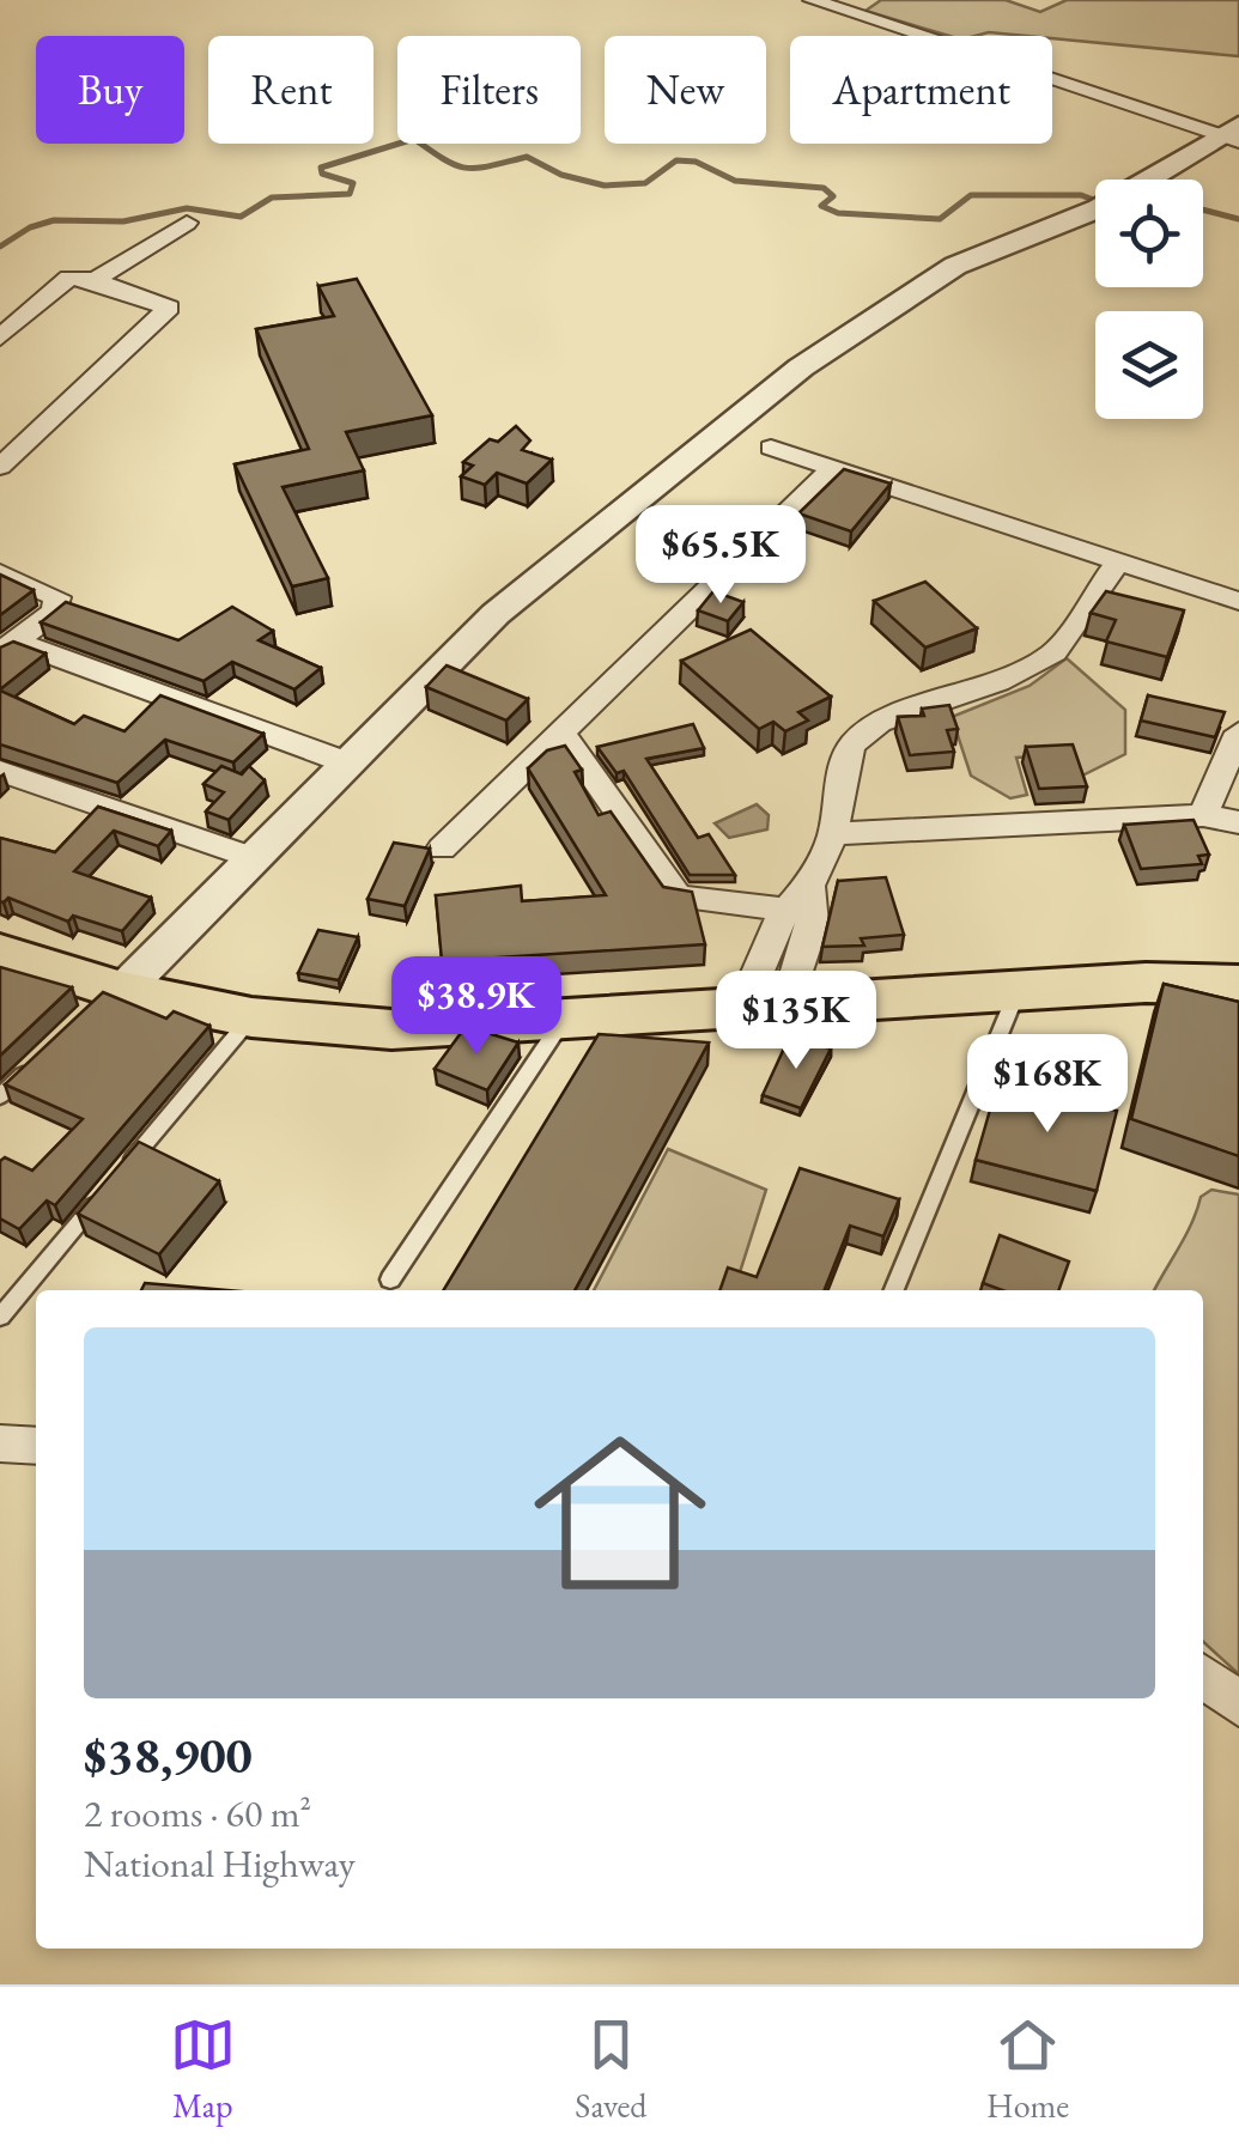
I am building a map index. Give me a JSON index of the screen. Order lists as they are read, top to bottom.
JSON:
{
  "page": {
    "chip": [
      "Buy",
      "Rent",
      "Filters",
      "New",
      "Apartment"
    ],
    "price": [
      "$65.5K",
      "$38.9K",
      "$135K",
      "$168K"
    ],
    "list": [
      {
        "name": "$38,900",
        "note": "2 rooms · 60 m² · National Highway"
      }
    ],
    "tabs": ["Map", "Saved", "Home"]
  }
}
